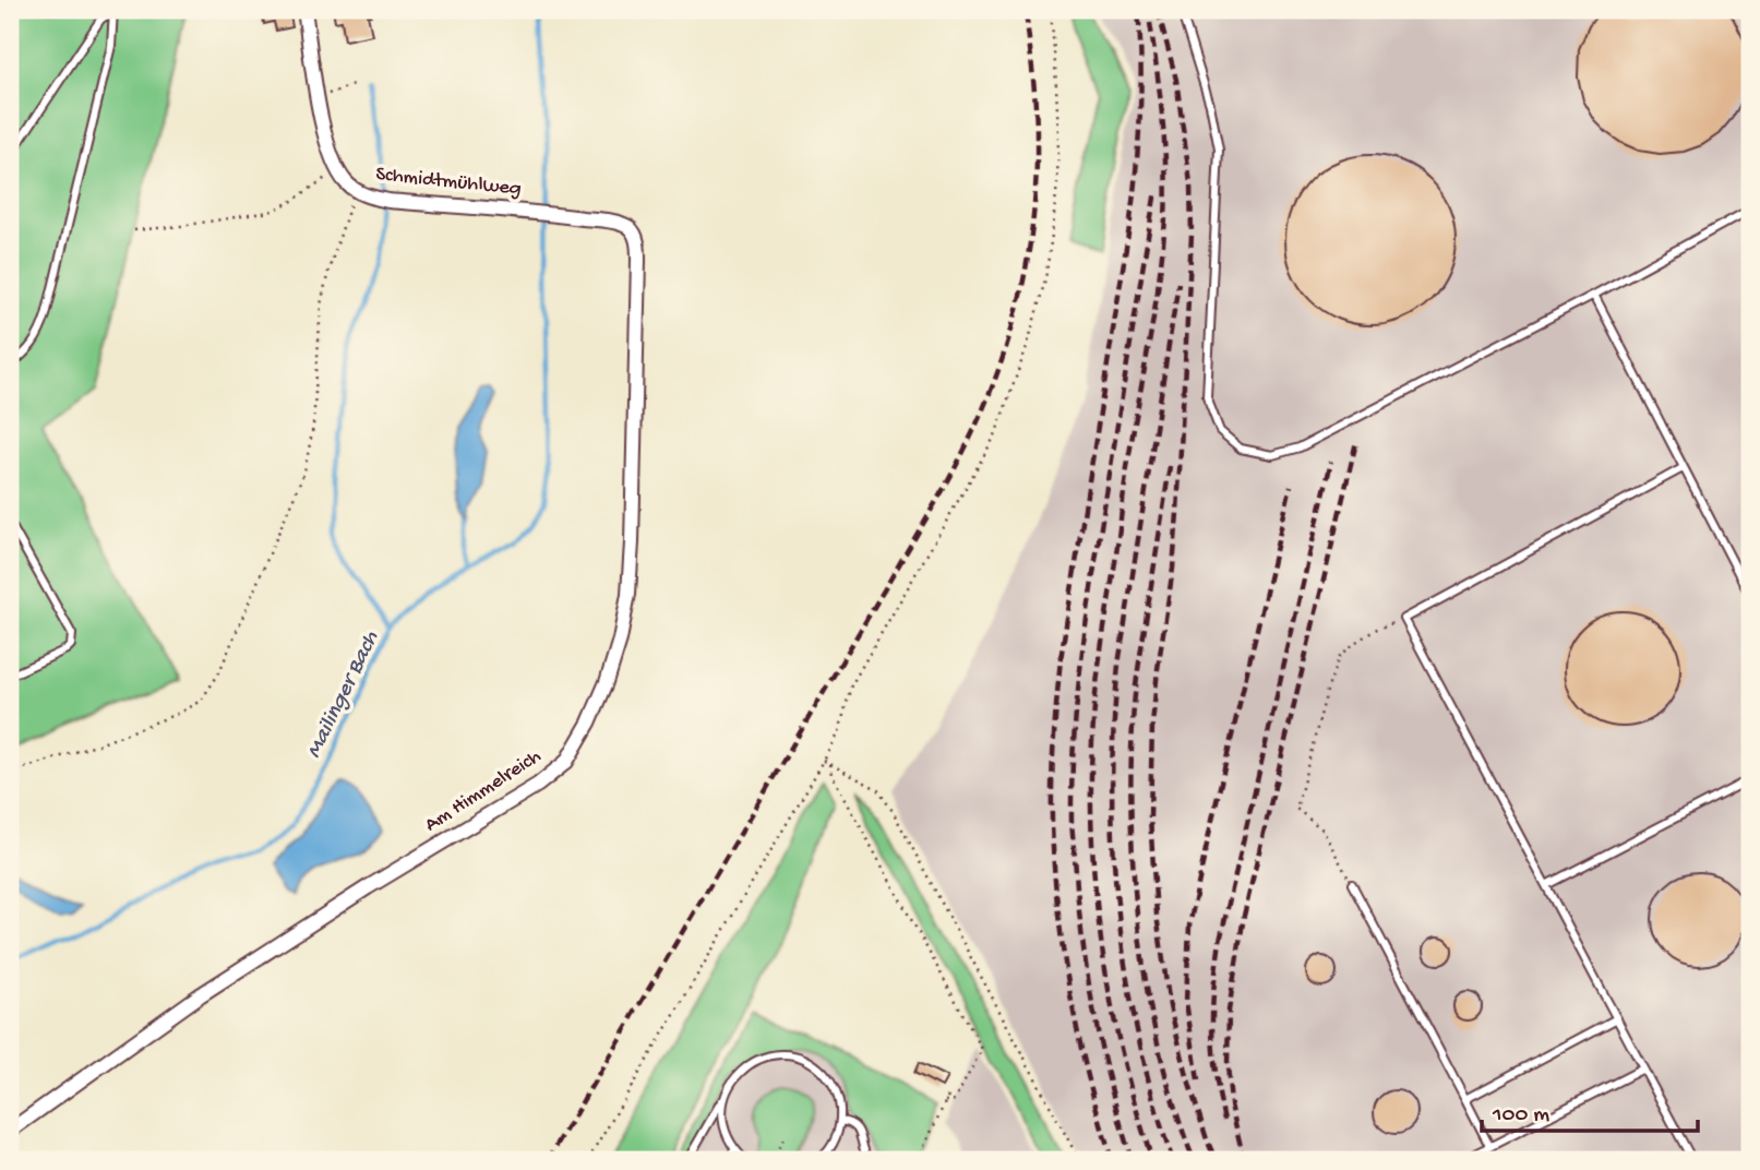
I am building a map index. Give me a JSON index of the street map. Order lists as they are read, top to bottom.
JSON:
{
  "streets": {
    "street": ["Schmidtmühlweg", "Am Himmelreich"]
  },
  "crossings": [
    ["Schmidtmühlweg", "Am Himmelreich"]
  ],
  "water": ["Mailinger Bach"],
  "scale_bar": "100 m"
}
